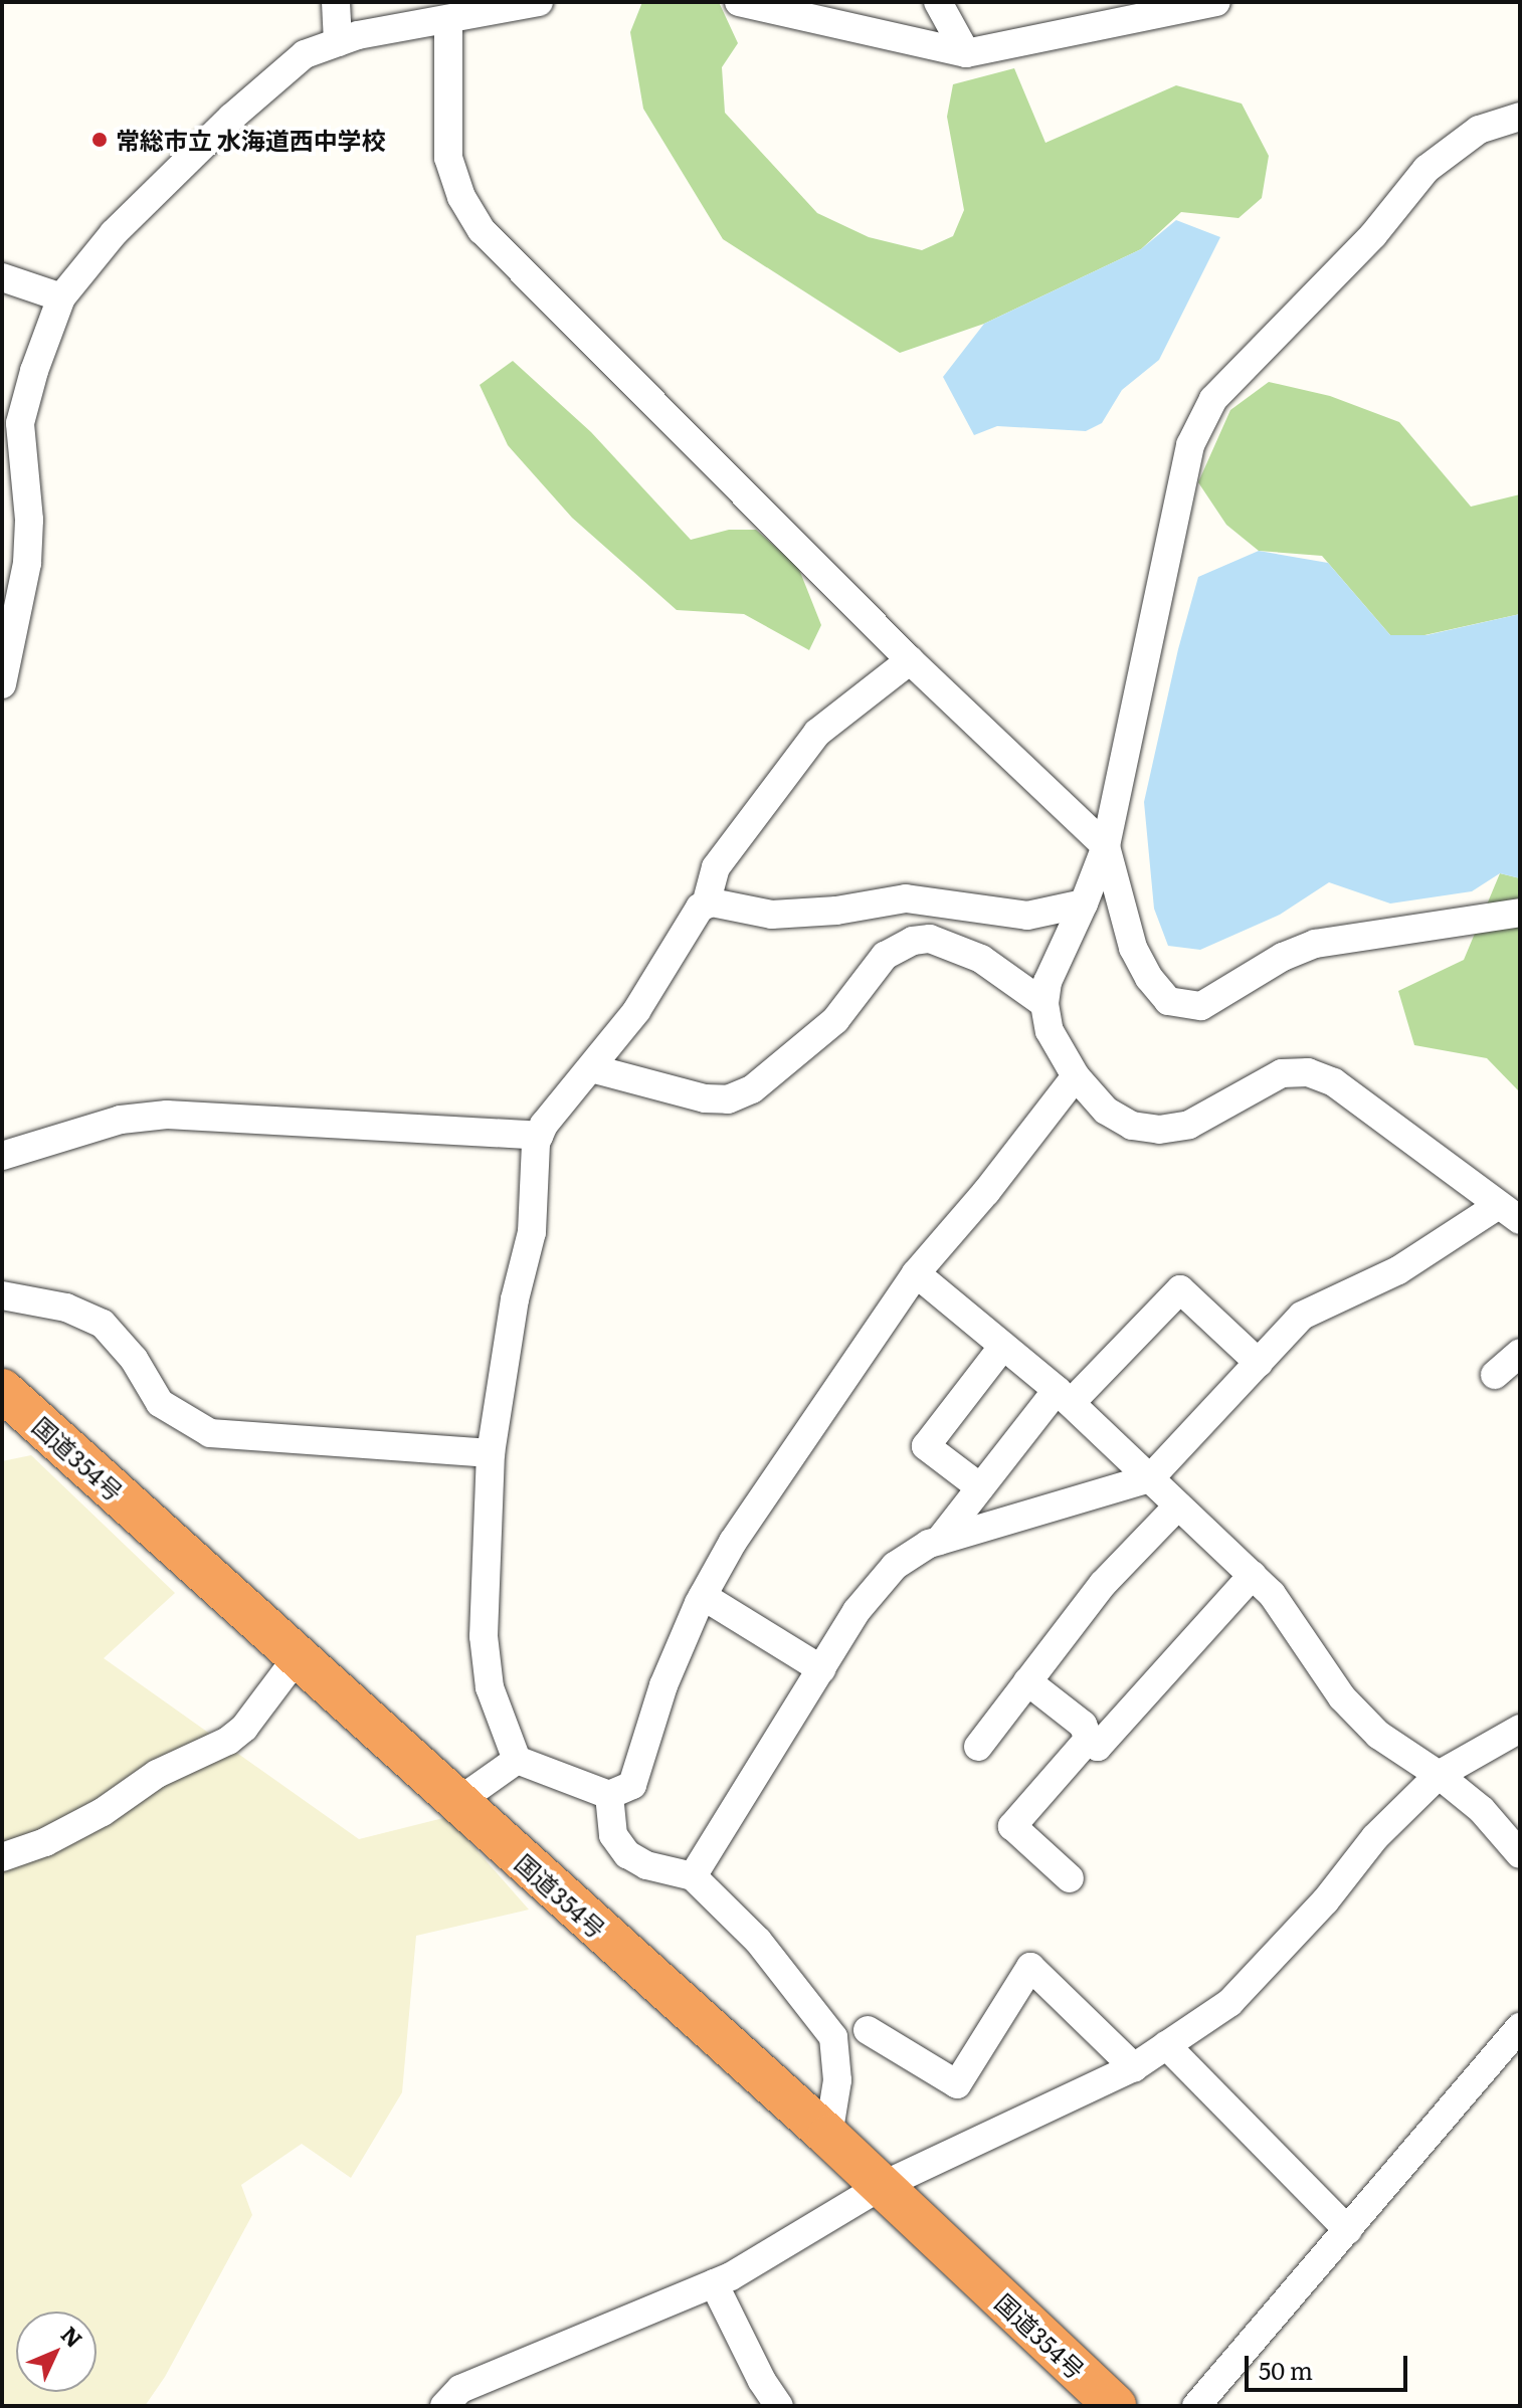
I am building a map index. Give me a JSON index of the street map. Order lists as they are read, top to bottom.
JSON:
{
  "streets": {
    "highway": ["国道354号"]
  },
  "places": ["常総市立 水海道西中学校"],
  "scale_bar": "50 m",
  "north": "top right"
}
